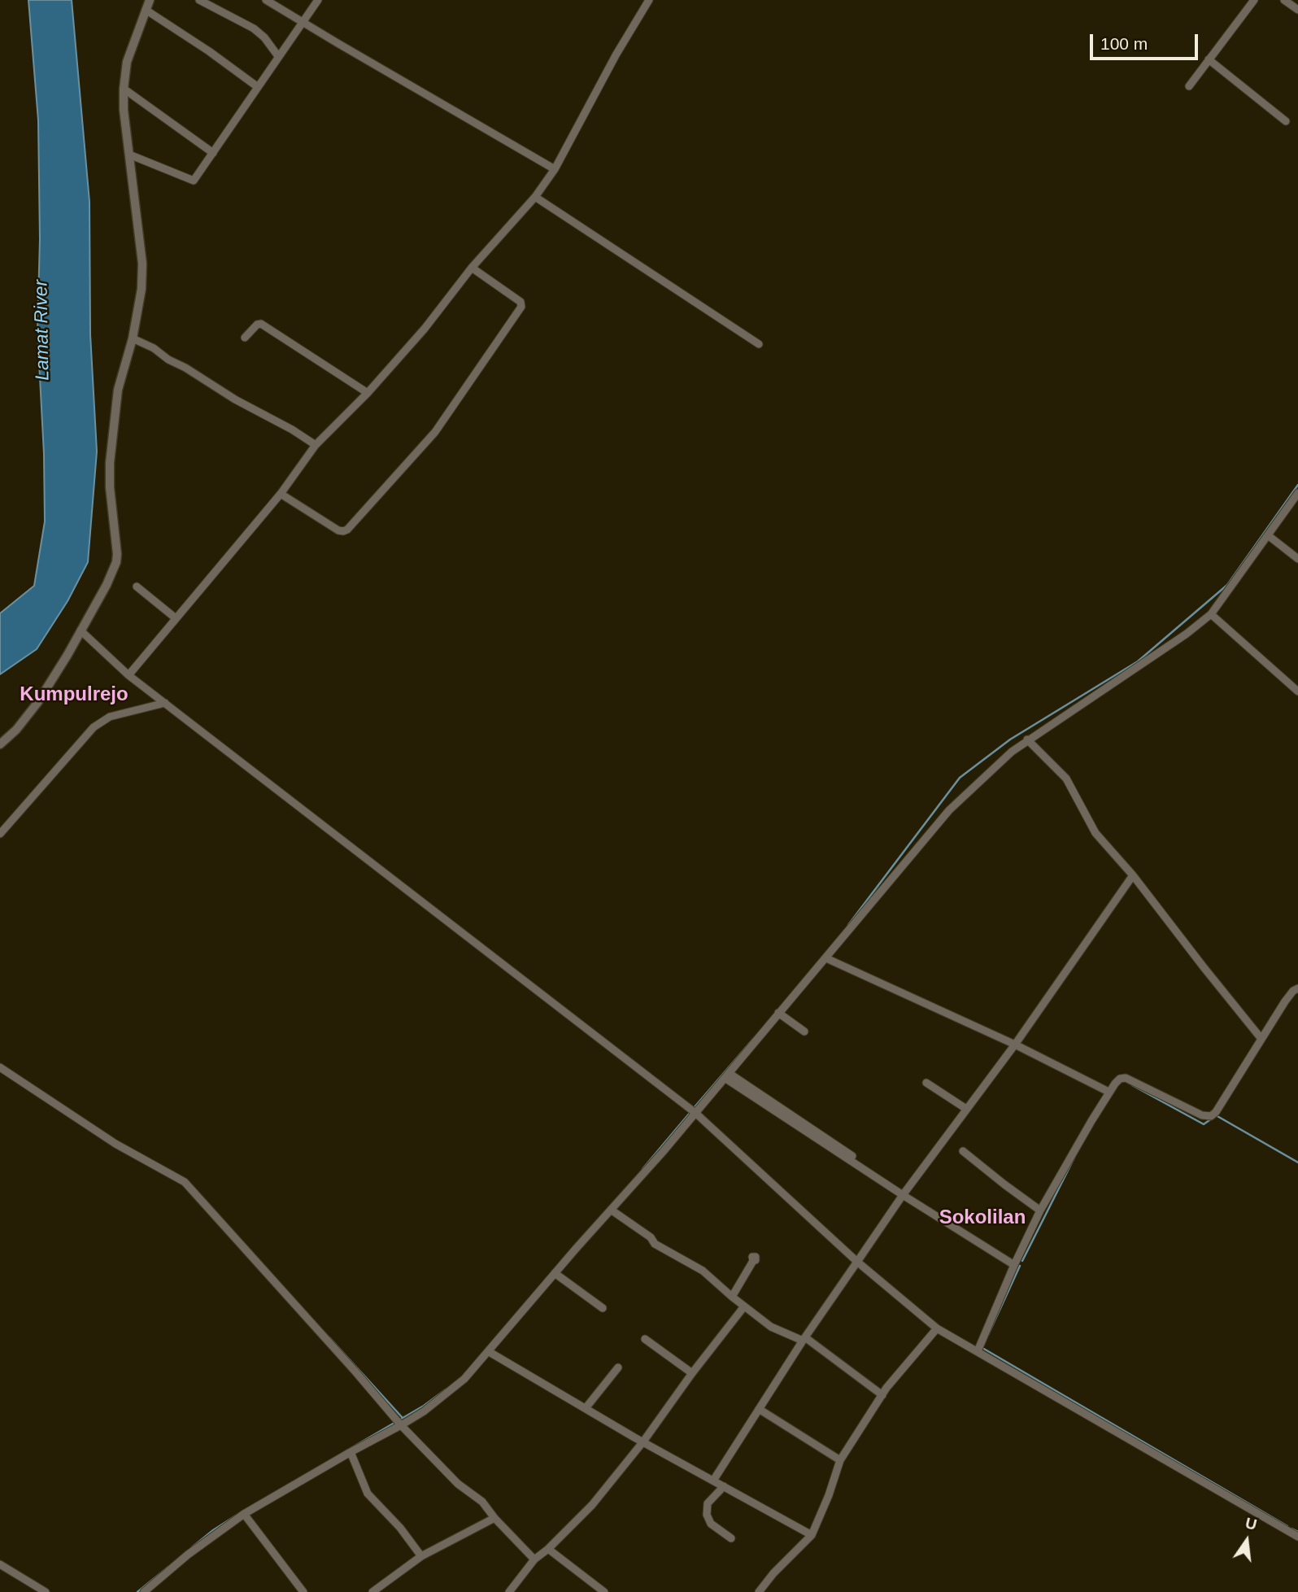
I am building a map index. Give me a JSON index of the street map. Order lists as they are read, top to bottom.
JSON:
{
  "districts": ["Kumpulrejo", "Sokolilan"],
  "water": ["Lamat River"],
  "scale_bar": "100 m",
  "north": "top"
}
